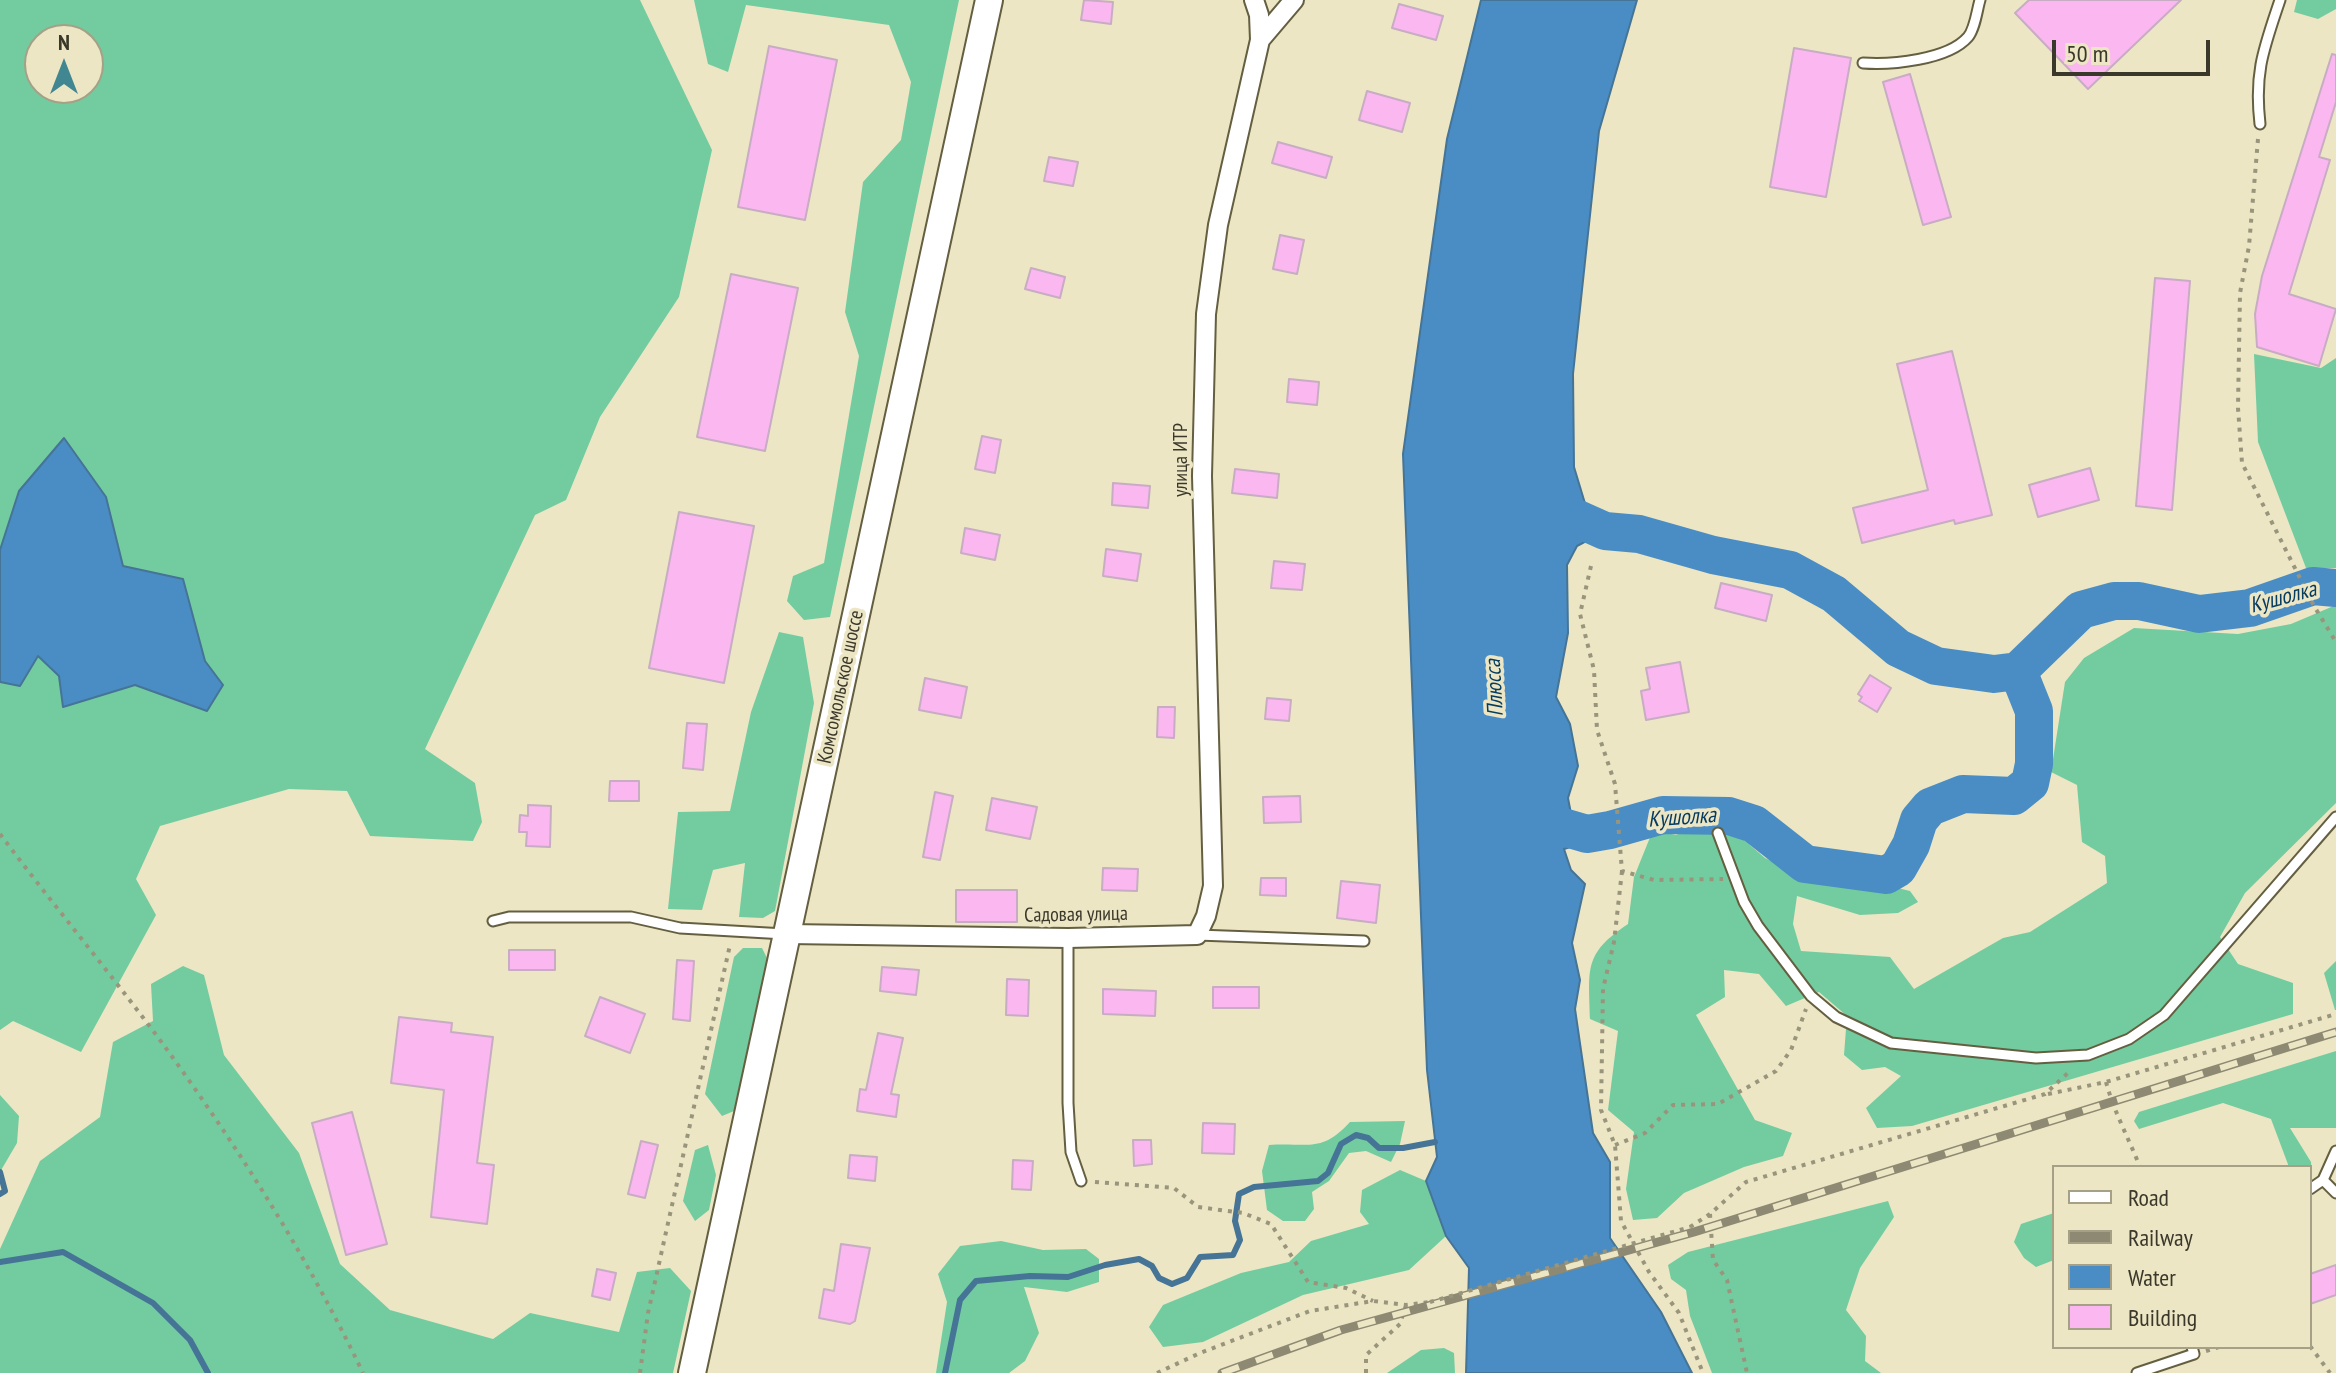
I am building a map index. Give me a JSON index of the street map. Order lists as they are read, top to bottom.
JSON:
{
  "streets": {
    "main road": ["Комсомольское шоссе"],
    "street": ["улица ИТР", "Садовая улица"]
  },
  "crossings": [
    ["улица ИТР", "Садовая улица"],
    ["Комсомольское шоссе", "Садовая улица"]
  ],
  "water": ["Кушолка", "Плюсса"],
  "legend": [
    "Road",
    "Railway",
    "Water",
    "Building"
  ],
  "scale_bar": "50 m",
  "north": "top"
}
